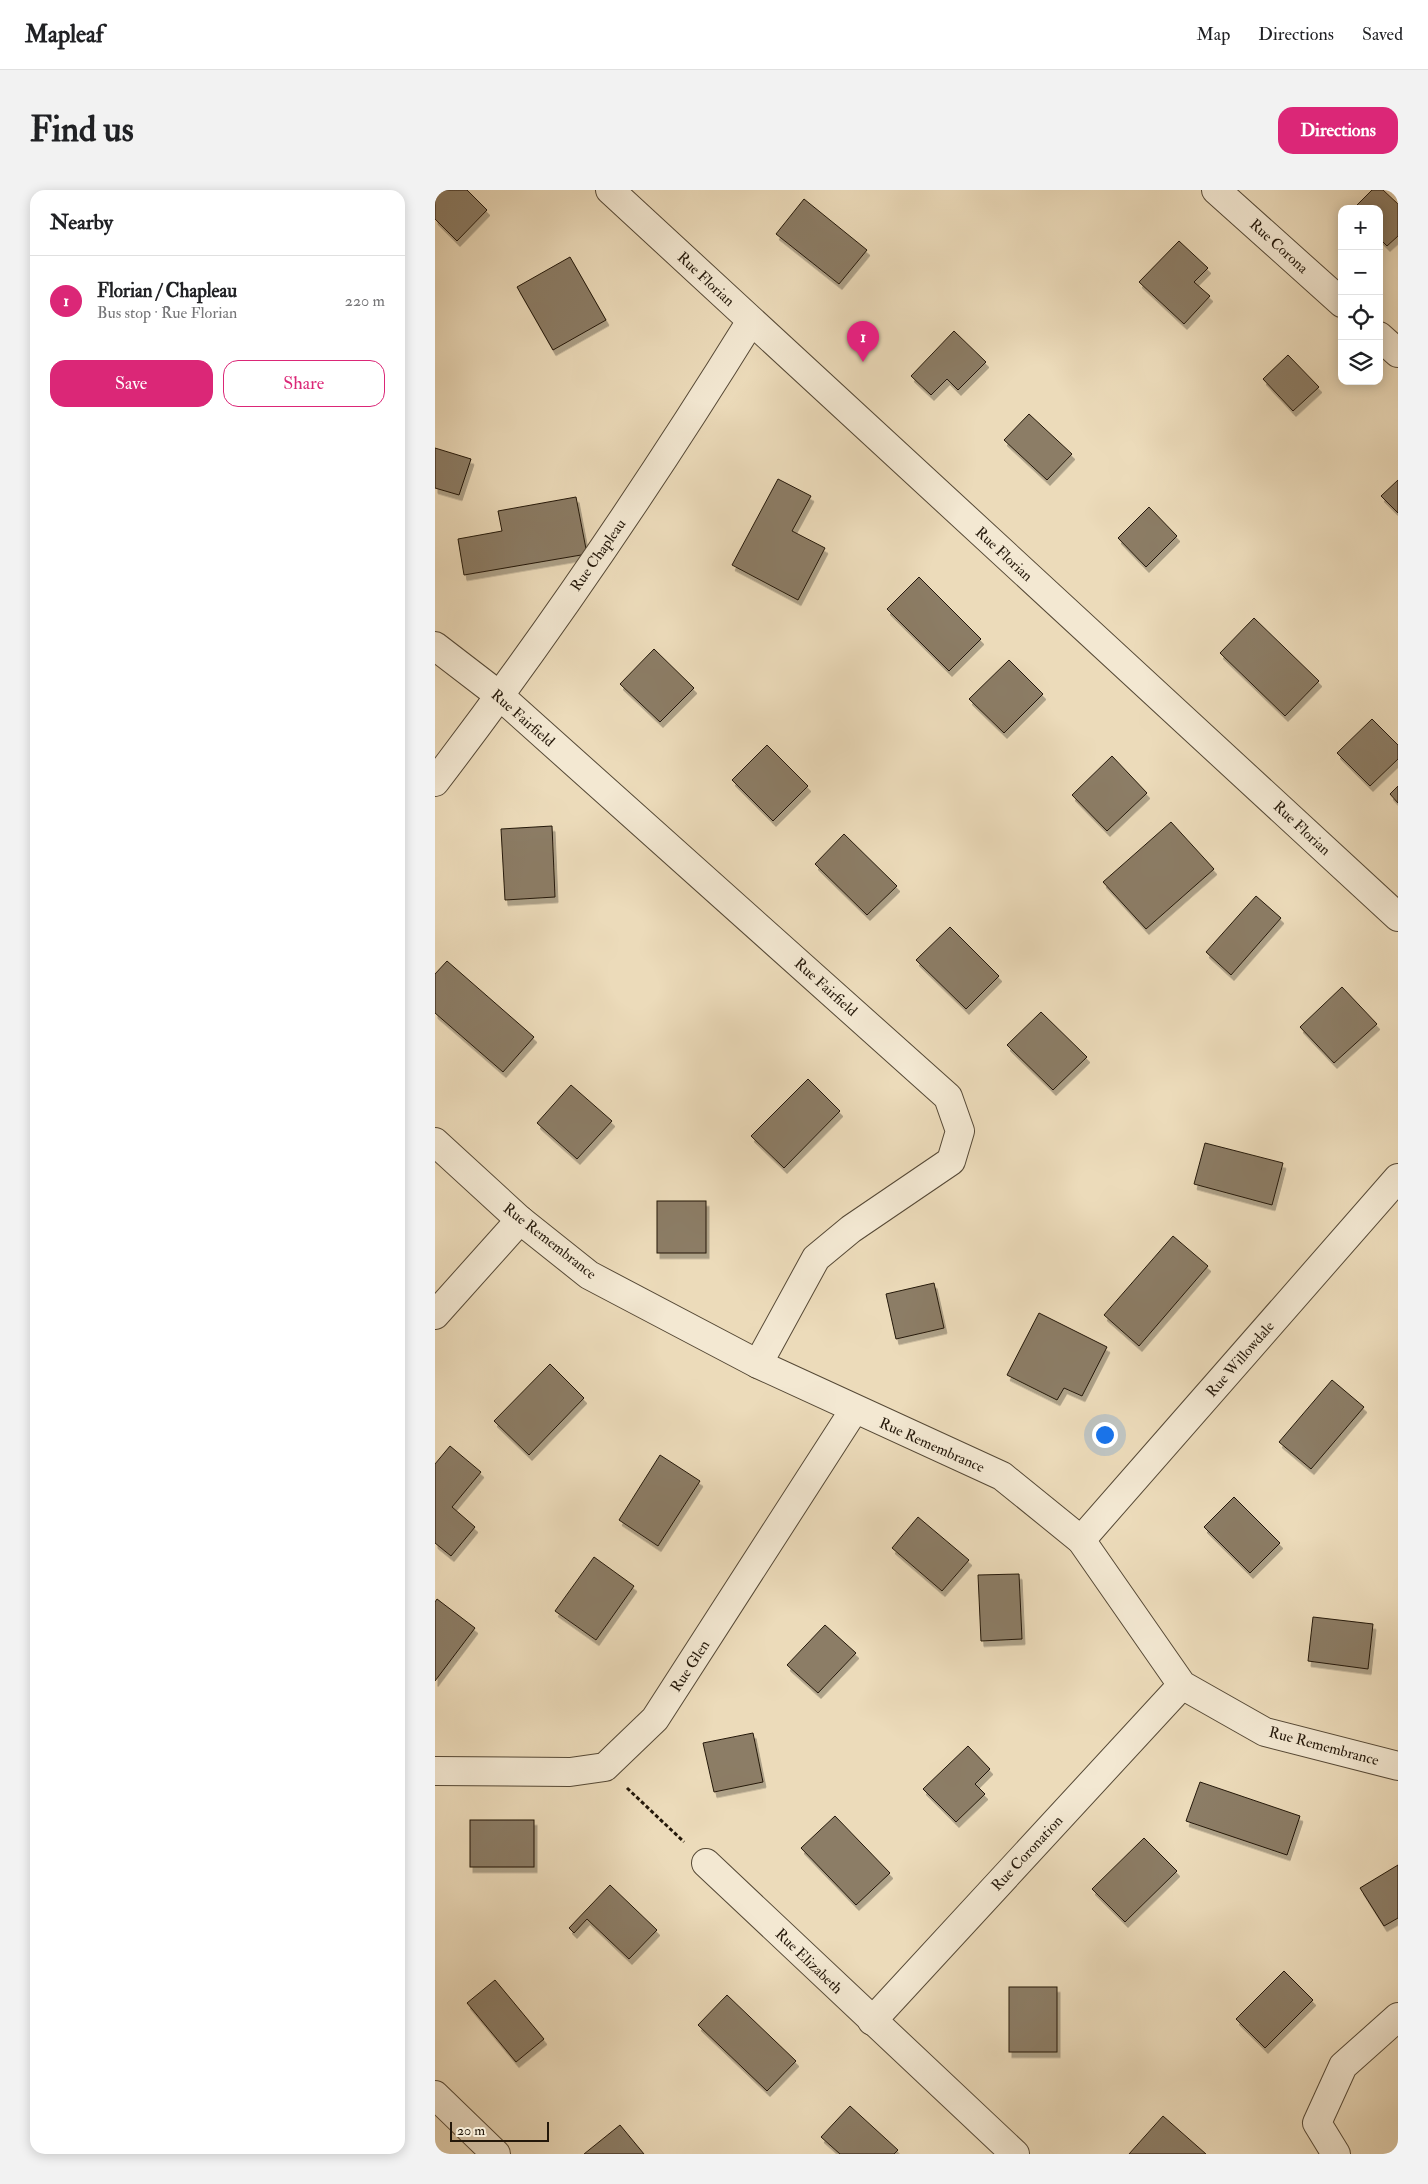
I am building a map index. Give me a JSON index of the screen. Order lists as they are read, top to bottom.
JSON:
{
  "streets": {
    "street": [
      "Rue Corona",
      "Rue Florian",
      "Rue Chapleau",
      "Rue Fairfield",
      "Rue Remembrance",
      "Rue Willowdale",
      "Rue Glen",
      "Rue Coronation",
      "Rue Elizabeth"
    ]
  },
  "crossings": [
    ["Rue Florian", "Rue Chapleau"],
    ["Rue Chapleau", "Rue Fairfield"],
    ["Rue Fairfield", "Rue Remembrance"],
    ["Rue Remembrance", "Rue Willowdale"],
    ["Rue Remembrance", "Rue Glen"],
    ["Rue Remembrance", "Rue Coronation"],
    ["Rue Coronation", "Rue Elizabeth"]
  ],
  "scale_bar": "20 m",
  "page": {
    "header": "Mapleaf",
    "nav": ["Map", "Directions", "Saved"],
    "buttons": [
      "Directions",
      ["Save", "Share"]
    ],
    "title": "Find us",
    "heading": "Nearby",
    "map_buttons": ["+", "−"],
    "list": [
      {
        "mark": "1",
        "name": "Florian / Chapleau",
        "note": "Bus stop · Rue Florian",
        "value": "220 m"
      }
    ],
    "pins": "1",
    "scale": "20 m"
  }
}
